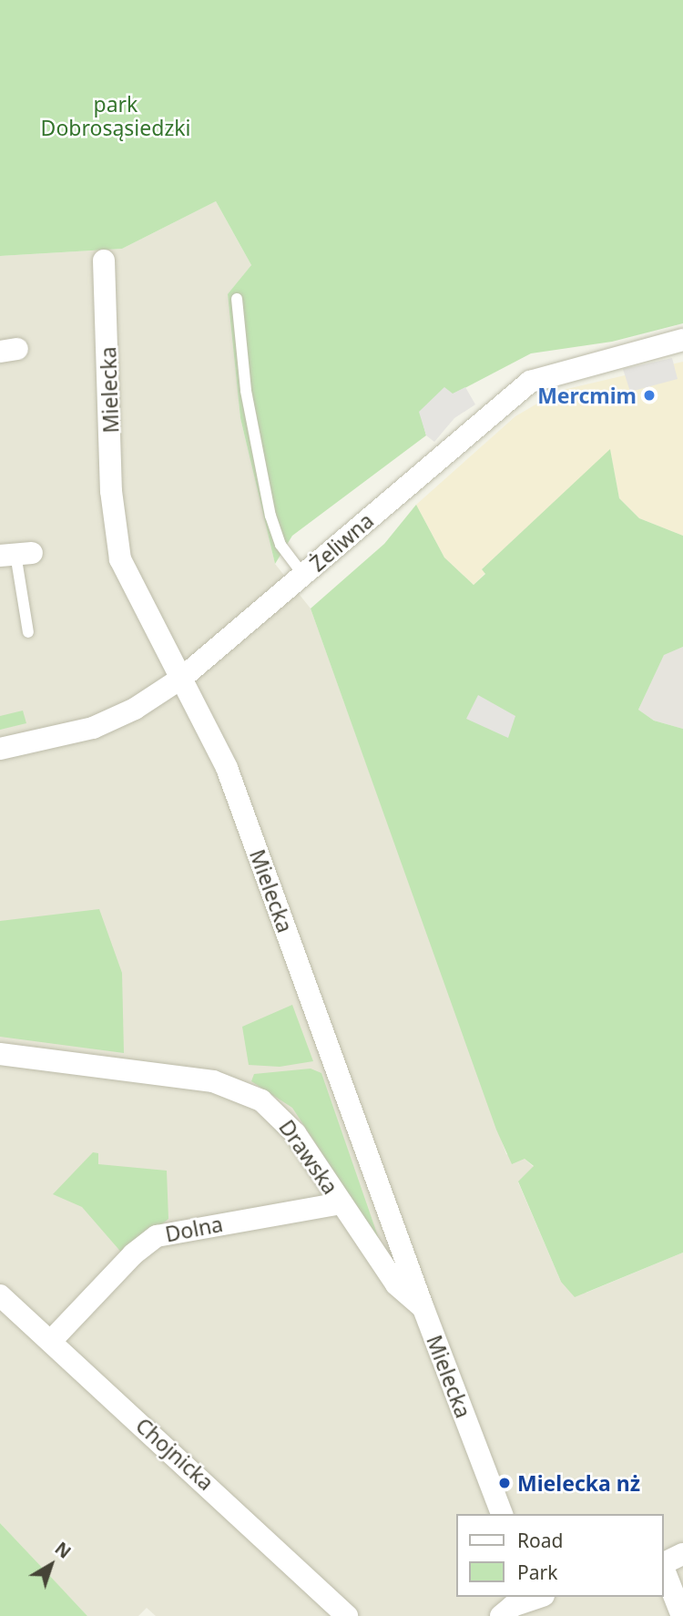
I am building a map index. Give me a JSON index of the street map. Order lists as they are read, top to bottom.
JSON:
{
  "streets": {
    "street": [
      "Mielecka",
      "Żeliwna",
      "Drawska",
      "Dolna",
      "Chojnicka"
    ]
  },
  "crossings": [
    ["Mielecka", "Żeliwna"],
    ["Mielecka", "Drawska"],
    ["Drawska", "Dolna"],
    ["Dolna", "Chojnicka"]
  ],
  "parks": ["park Dobrosąsiedzki"],
  "places": ["Mercmim", "Mielecka nż"],
  "legend": ["Road", "Park"],
  "north": "top right"
}
